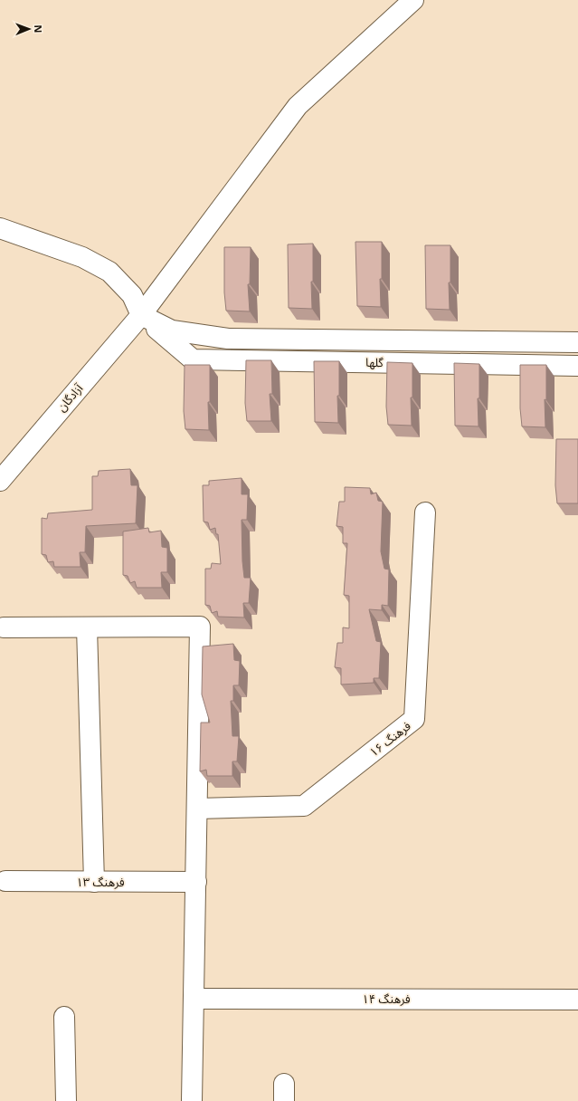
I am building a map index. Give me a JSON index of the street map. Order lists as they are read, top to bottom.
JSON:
{
  "streets": {
    "street": [
      "گلها",
      "آزادگان",
      "فرهنگ ۱۶",
      "فرهنگ ۱۳",
      "فرهنگ ۱۴"
    ]
  },
  "crossings": [
    ["گلها", "آزادگان"]
  ],
  "north": "right"
}
